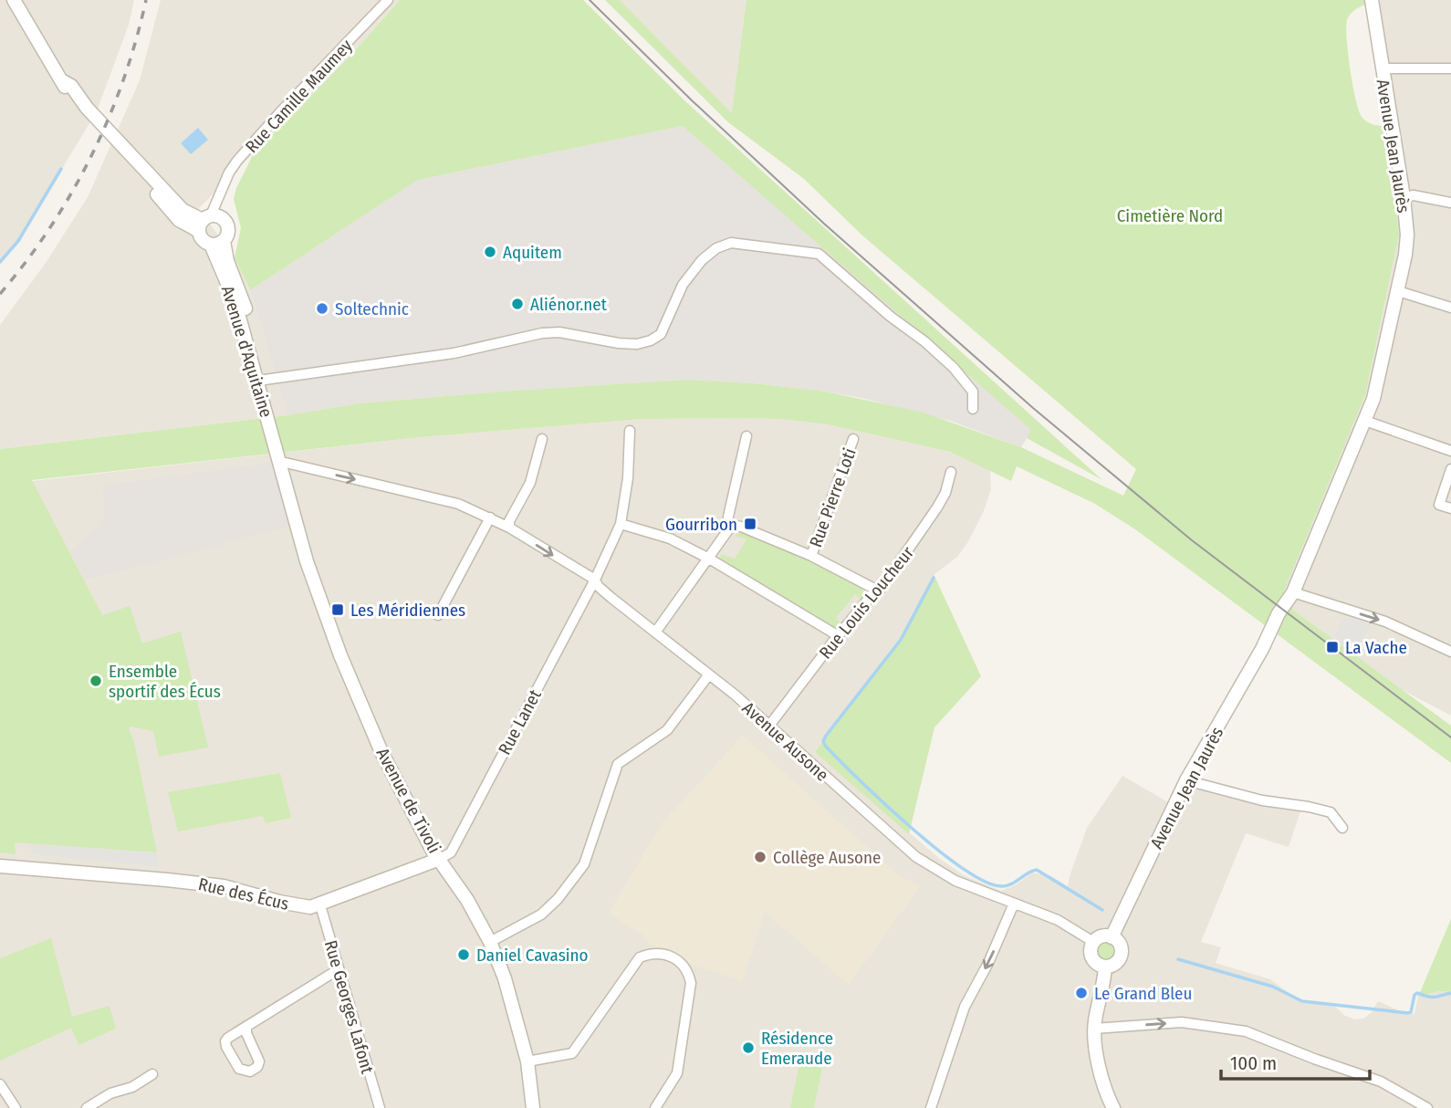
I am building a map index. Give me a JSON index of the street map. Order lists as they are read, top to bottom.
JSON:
{
  "streets": {
    "street": [
      "Rue Camille Maumey",
      "Avenue Jean Jaurès",
      "Avenue d'Aquitaine",
      "Rue Pierre Loti",
      "Rue Louis Loucheur",
      "Rue Lanet",
      "Avenue Ausone",
      "Avenue de Tivoli",
      "Rue des Écus",
      "Rue Georges Lafont"
    ]
  },
  "crossings": [
    ["Rue Camille Maumey", "Avenue d'Aquitaine"],
    ["Avenue Jean Jaurès", "Avenue Ausone"],
    ["Avenue d'Aquitaine", "Avenue Ausone"],
    ["Avenue d'Aquitaine", "Avenue de Tivoli"],
    ["Rue Louis Loucheur", "Avenue Ausone"],
    ["Rue Lanet", "Avenue Ausone"],
    ["Rue Lanet", "Avenue de Tivoli"],
    ["Rue Lanet", "Rue des Écus"],
    ["Avenue Ausone", "Avenue de Tivoli"],
    ["Avenue de Tivoli", "Rue des Écus"],
    ["Rue des Écus", "Rue Georges Lafont"]
  ],
  "parks": ["Cimetière Nord"],
  "places": {
    "other": [
      "Aquitem",
      "Aliénor.net",
      "Soltechnic",
      "Ensemble sportif des Écus",
      "Collège Ausone",
      "Daniel Cavasino",
      "Le Grand Bleu",
      "Résidence Emeraude"
    ],
    "transit": ["Gourribon", "Les Méridiennes", "La Vache"]
  },
  "scale_bar": "100 m"
}
